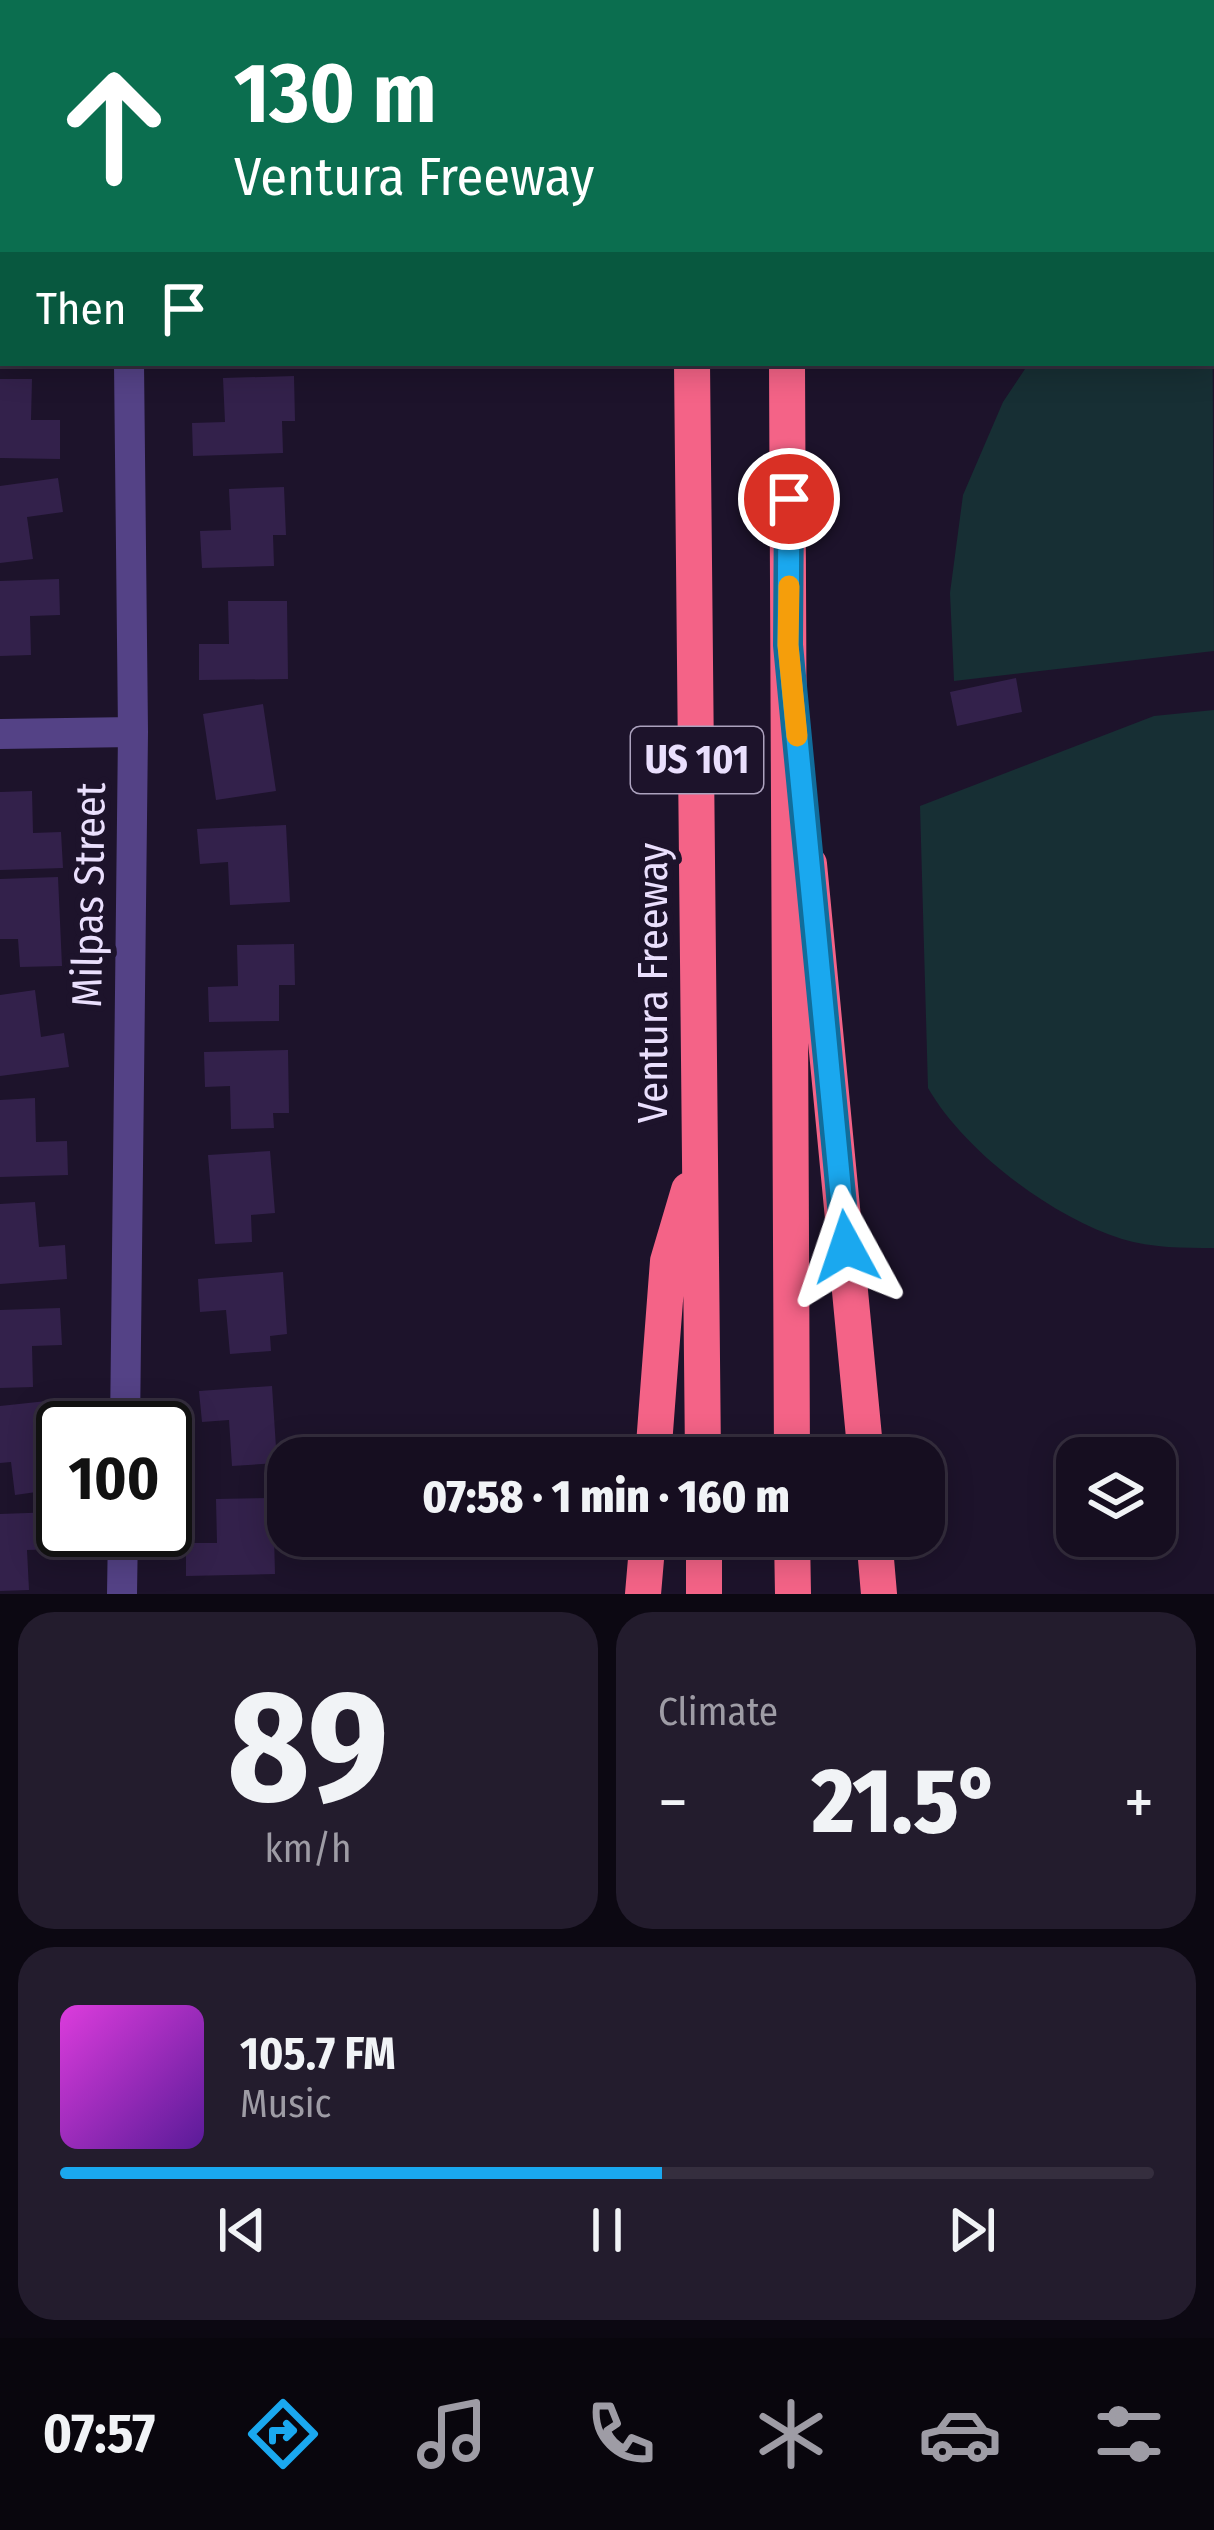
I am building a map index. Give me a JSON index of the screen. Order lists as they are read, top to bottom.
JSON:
{
  "streets": {
    "highway": ["US 101", "Ventura Freeway"],
    "street": ["Milpas Street"]
  },
  "page": {
    "turn": ["130 m", "Ventura Freeway"],
    "then": "Then",
    "limit": "100",
    "trip": "07:58 · 1 min · 160 m",
    "tile": [
      ["89", "km/h"],
      "Climate"
    ],
    "heat": ["−", "21.5°", "+"],
    "song": ["105.7 FM", "Music"],
    "tabs": "07:57"
  }
}
